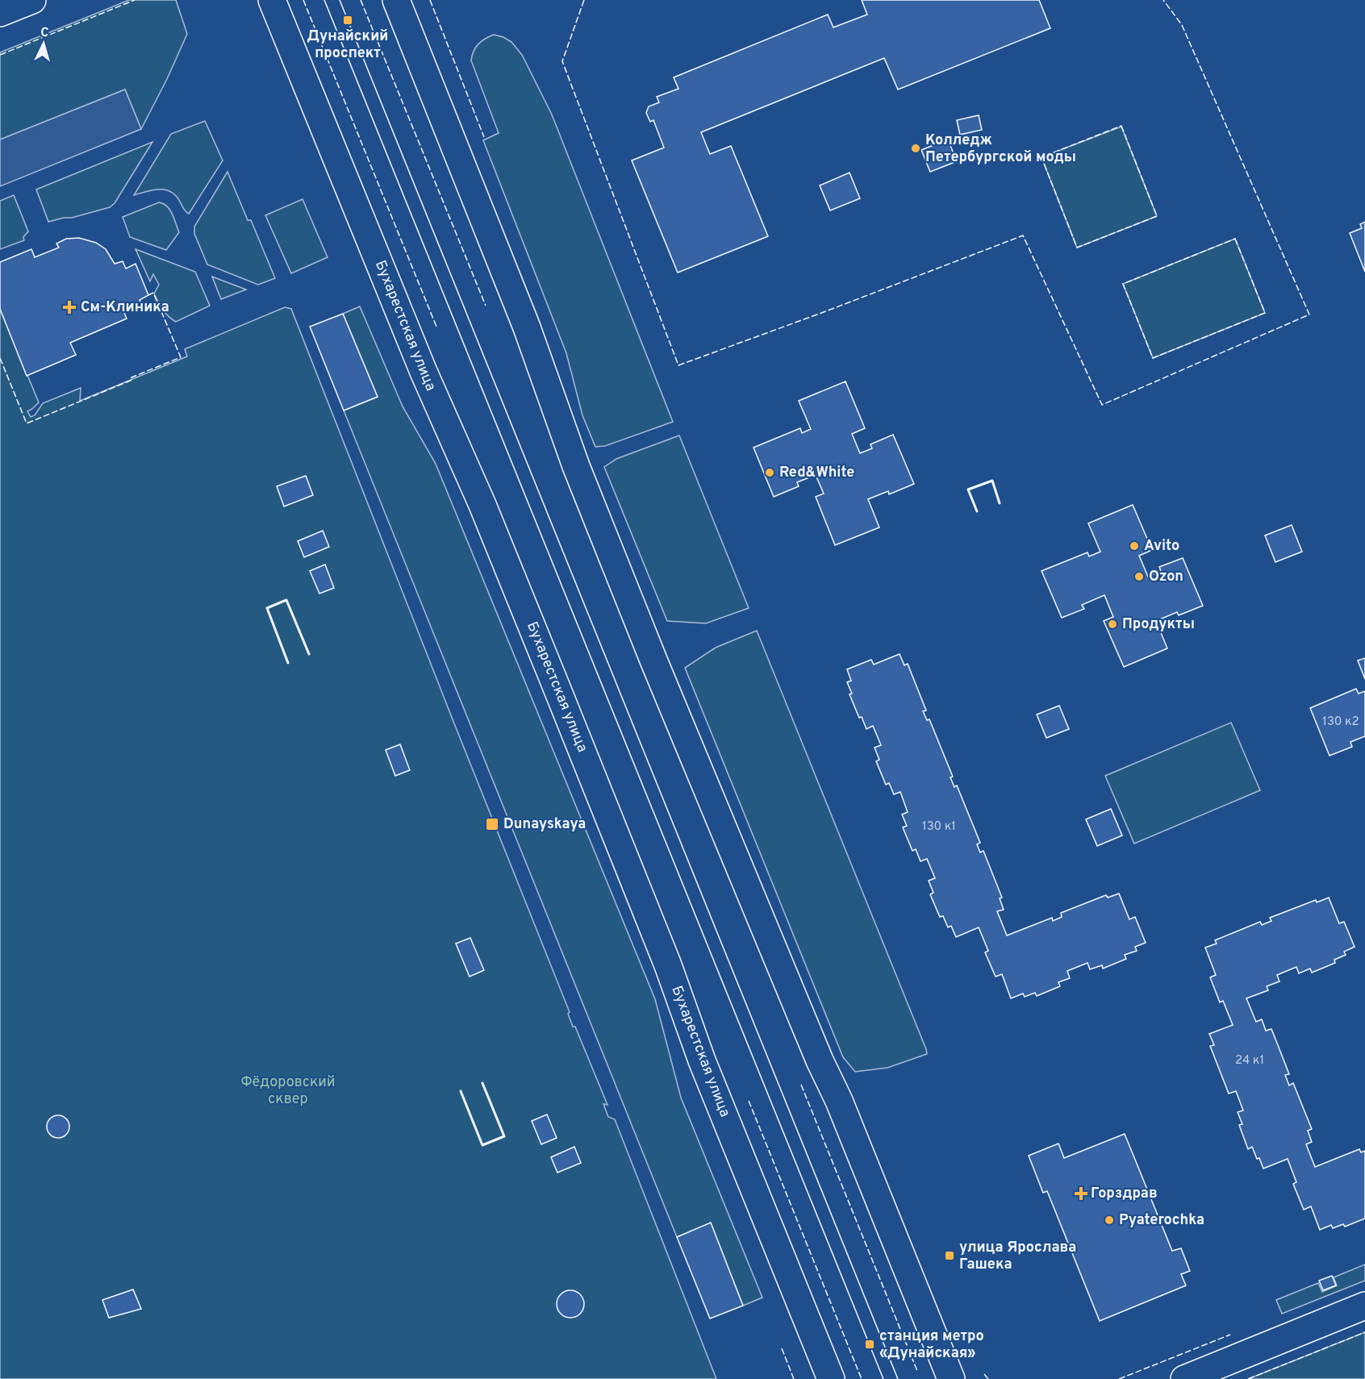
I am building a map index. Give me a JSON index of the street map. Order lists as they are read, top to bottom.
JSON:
{
  "streets": {
    "street": ["Бухарестская улица"]
  },
  "parks": ["Фёдоровский сквер"],
  "places": {
    "transit": [
      "Дунайский проспект",
      "Dunayskaya",
      "улица Ярослава Гашека",
      "станция метро «Дунайская»"
    ],
    "other": [
      "Колледж Петербургской моды",
      "Red&White",
      "Avito",
      "Ozon",
      "Продукты",
      "Pyaterochka"
    ],
    "health": ["См-Клиника", "Горздрав"]
  },
  "house_numbers": ["130 к2", "130 к1", "24 к1"],
  "north": "top"
}
